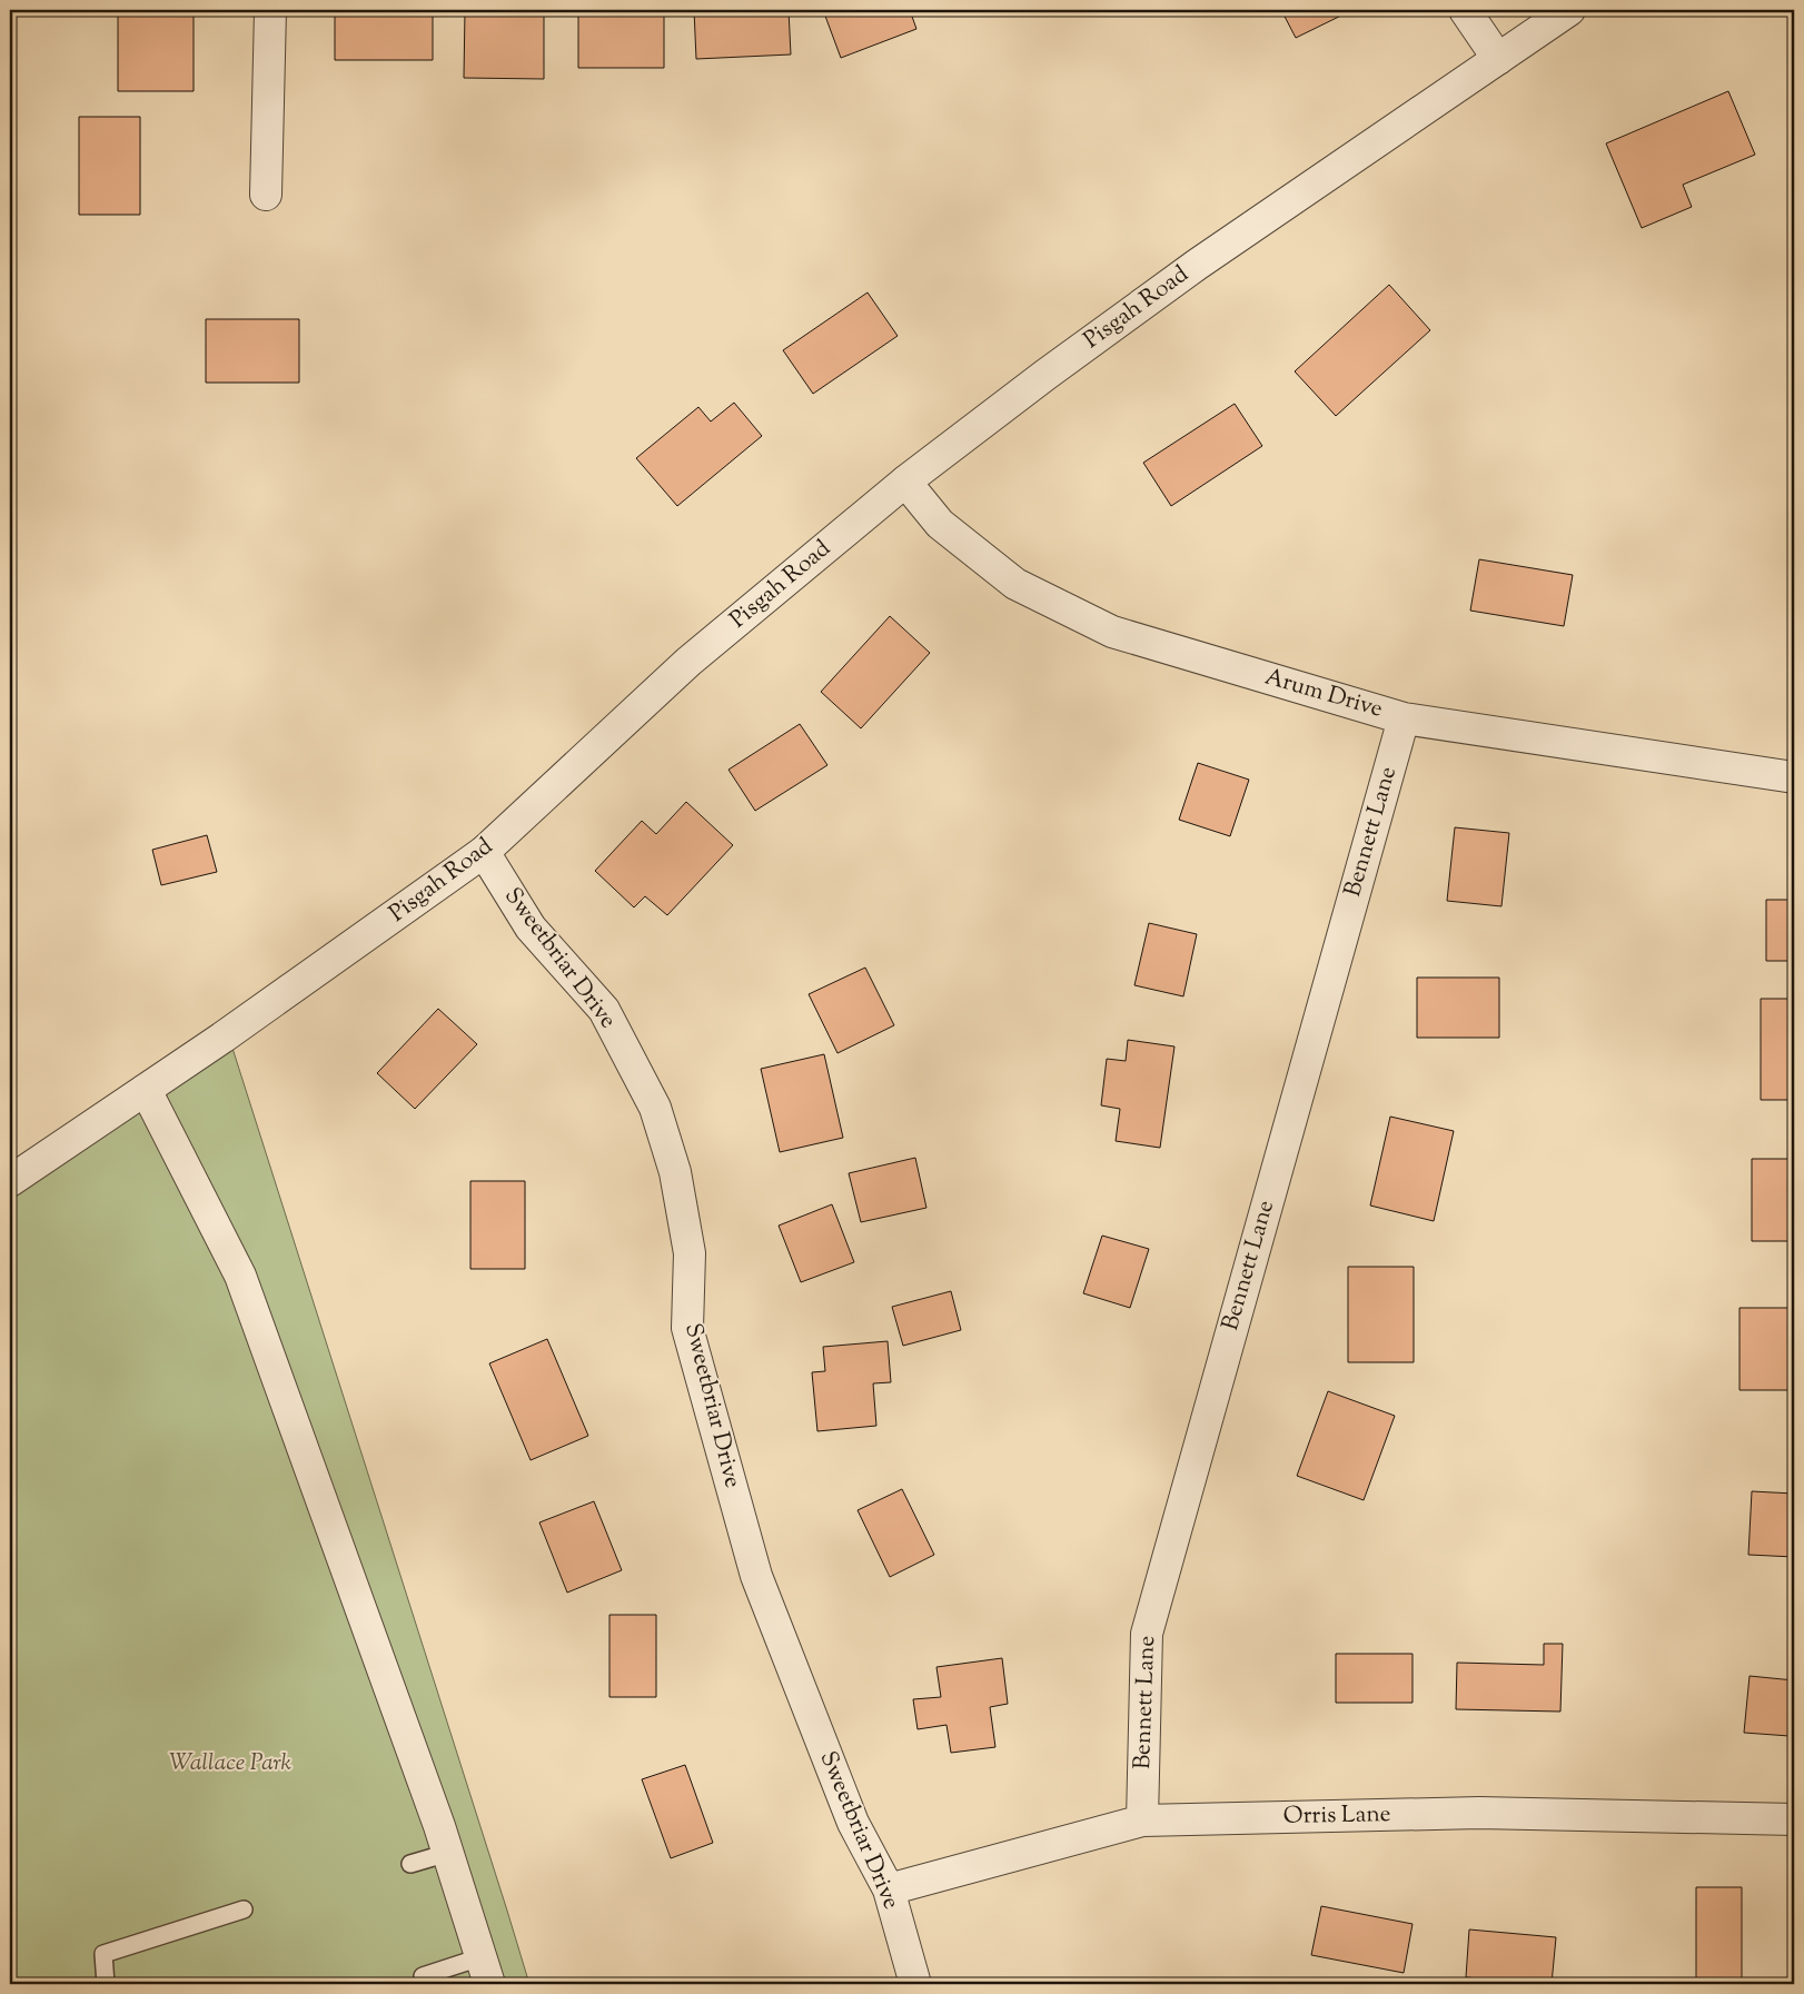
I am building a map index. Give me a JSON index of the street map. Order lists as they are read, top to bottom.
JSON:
{
  "streets": {
    "street": [
      "Pisgah Road",
      "Arum Drive",
      "Bennett Lane",
      "Sweetbriar Drive",
      "Orris Lane"
    ]
  },
  "crossings": [
    ["Pisgah Road", "Arum Drive"],
    ["Pisgah Road", "Sweetbriar Drive"],
    ["Arum Drive", "Bennett Lane"],
    ["Bennett Lane", "Orris Lane"],
    ["Sweetbriar Drive", "Orris Lane"]
  ],
  "parks": ["Wallace Park"]
}
